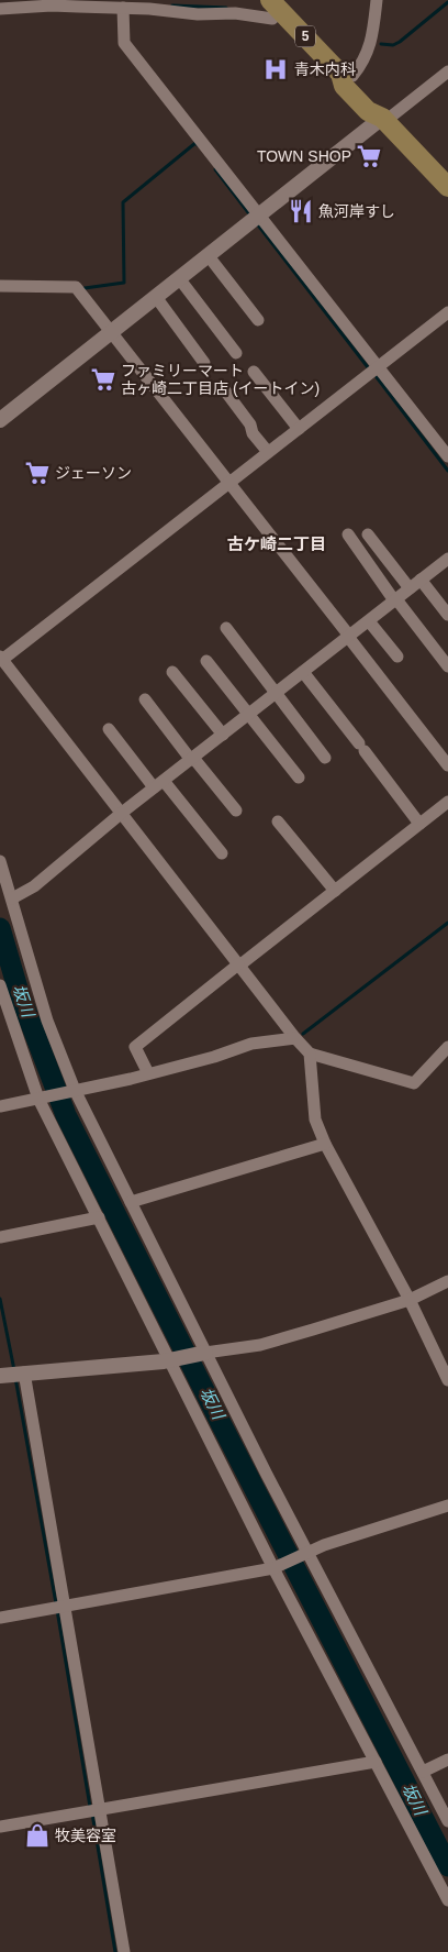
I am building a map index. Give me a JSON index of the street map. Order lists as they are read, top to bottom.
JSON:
{
  "streets": {
    "main road": ["5"]
  },
  "districts": ["古ケ崎二丁目"],
  "water": ["坂川"],
  "places": {
    "hospital": ["青木内科"],
    "supermarket": ["TOWN SHOP", "ファミリーマート 古ヶ崎二丁目店 (イートイン)", "ジェーソン"],
    "restaurant": ["魚河岸すし"],
    "shop": ["牧美容室"]
  }
}
